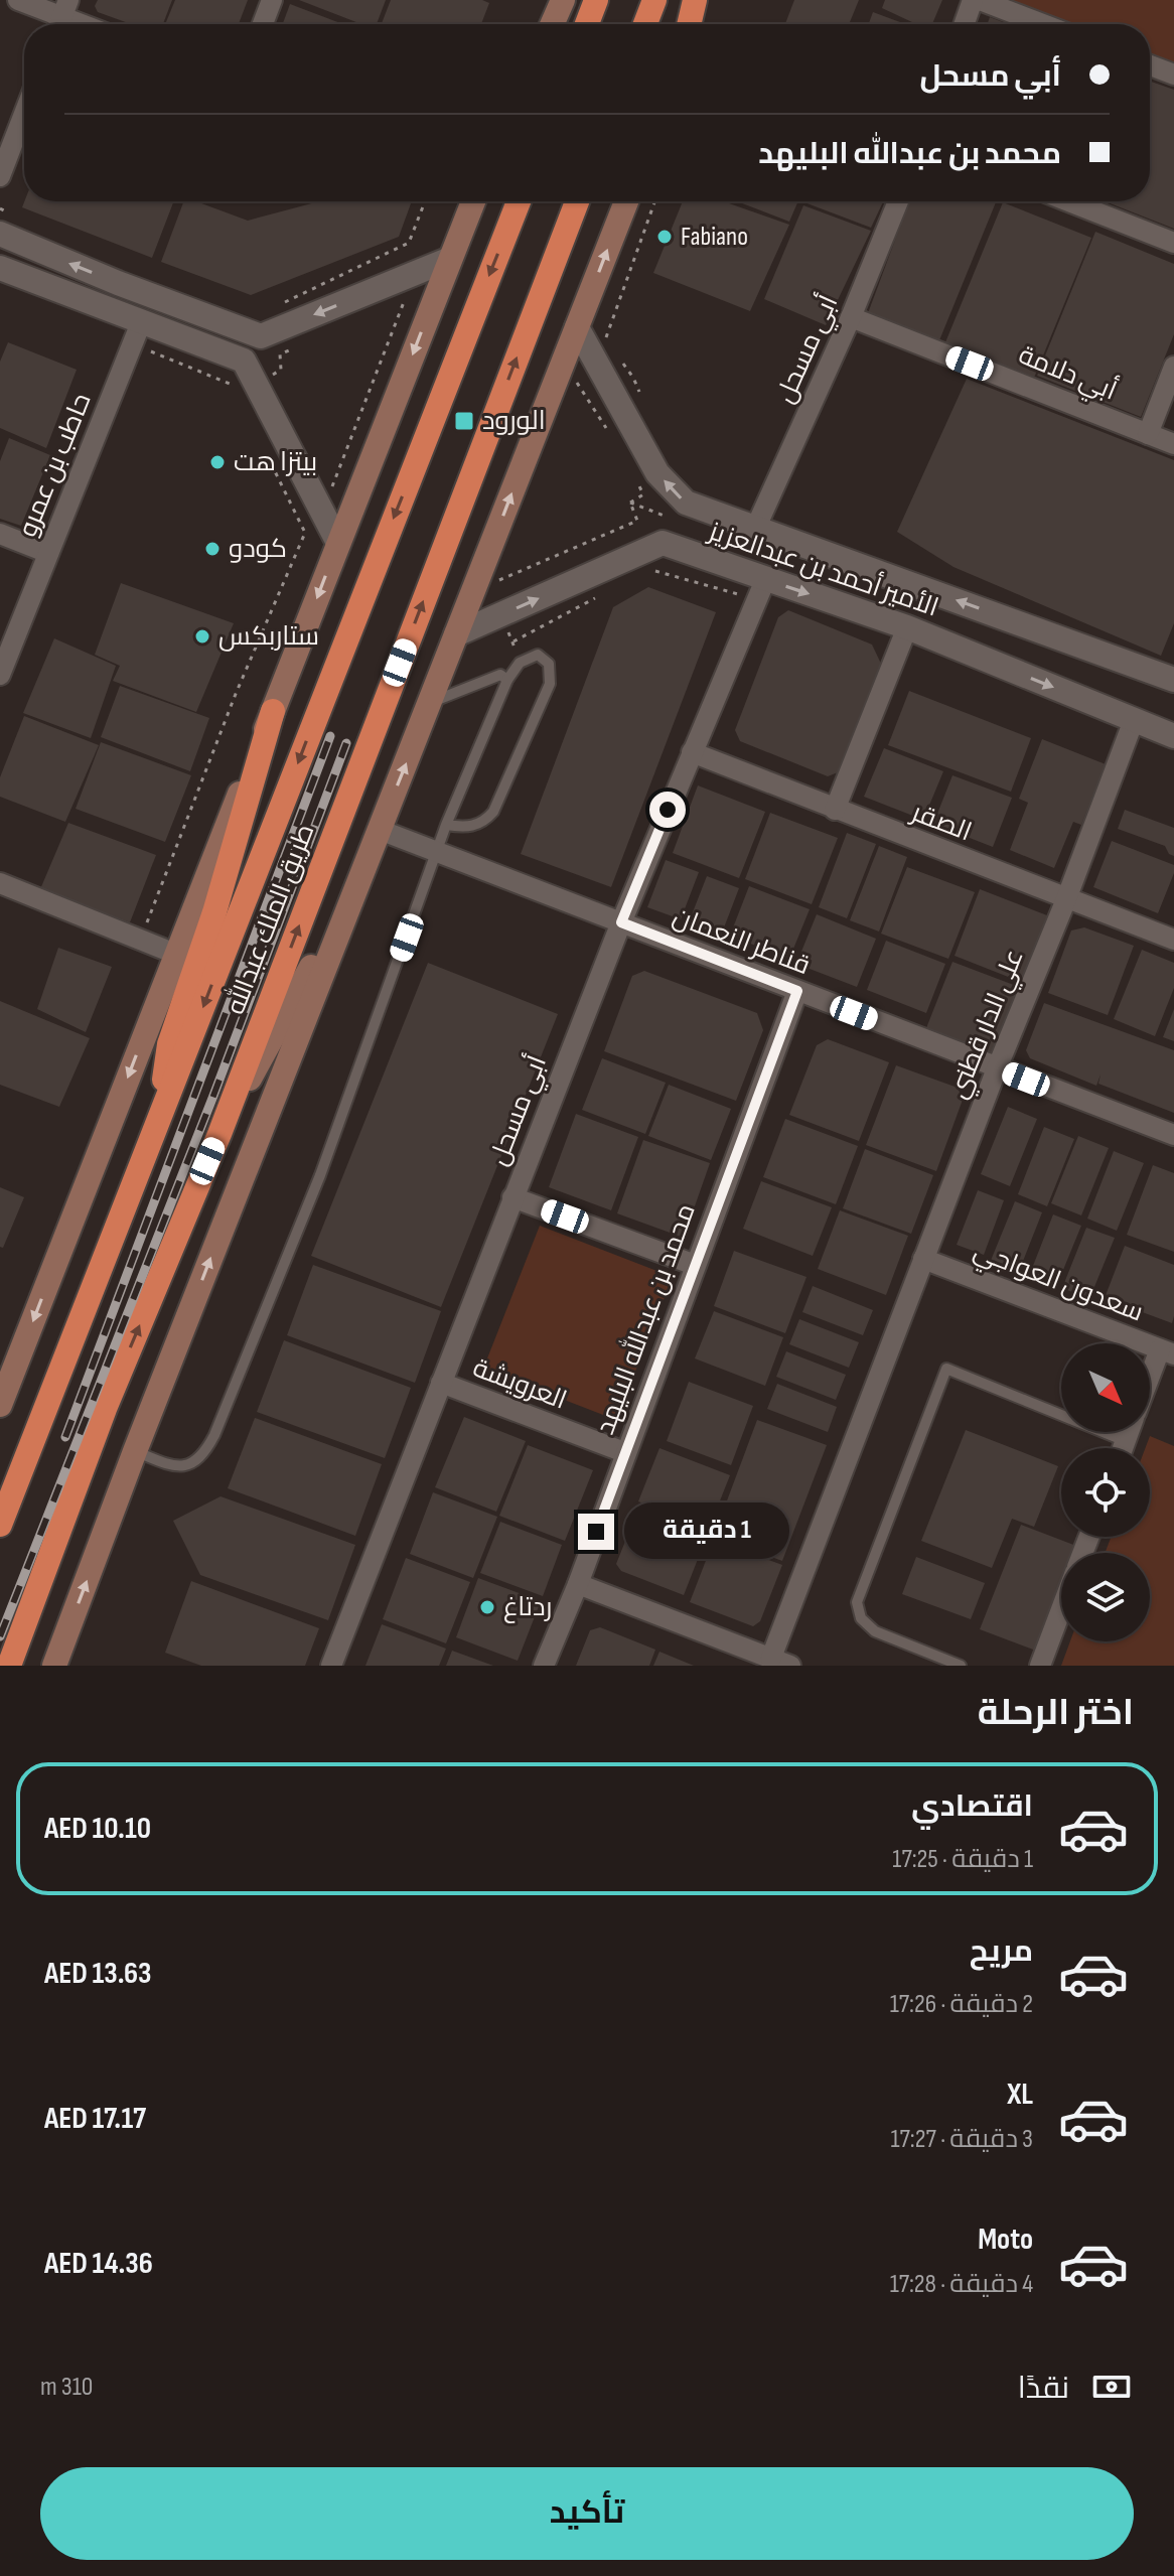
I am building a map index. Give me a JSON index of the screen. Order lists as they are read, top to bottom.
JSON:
{
  "streets": {
    "highway": ["طريق الملك عبدالله"],
    "street": [
      "أبي مسحل",
      "أبي دلامة",
      "حاطب بن عمرو",
      "الأمير أحمد بن عبدالعزيز",
      "الصقر",
      "قناطر النعمان",
      "علي الدار قطني",
      "سعدون العواجي",
      "محمد بن عبدالله البليهد",
      "العرويشة"
    ]
  },
  "crossings": [
    ["أبي مسحل", "أبي دلامة"],
    ["أبي مسحل", "الأمير أحمد بن عبدالعزيز"],
    ["أبي مسحل", "الصقر"],
    ["أبي مسحل", "قناطر النعمان"],
    ["أبي مسحل", "العرويشة"],
    ["الأمير أحمد بن عبدالعزيز", "علي الدار قطني"],
    ["الصقر", "علي الدار قطني"],
    ["قناطر النعمان", "علي الدار قطني"],
    ["قناطر النعمان", "محمد بن عبدالله البليهد"],
    ["علي الدار قطني", "سعدون العواجي"],
    ["محمد بن عبدالله البليهد", "العرويشة"]
  ],
  "places": {
    "other": [
      "Fabiano",
      "بيتزا هت",
      "كودو",
      "ستاربكس",
      "ردتاغ"
    ],
    "transit": ["الورود"]
  },
  "north": "bottom right",
  "page": {
    "banner": ["أبي مسحل", "محمد بن عبدالله البليهد"],
    "bubble": "1 دقيقة",
    "heading": "اختر الرحلة",
    "list": [
      {
        "name": "اقتصادي",
        "note": "1 دقيقة · 17:25",
        "value": "AED 10.10"
      },
      {
        "name": "مريح",
        "note": "2 دقيقة · 17:26",
        "value": "AED 13.63"
      },
      {
        "name": "XL",
        "note": "3 دقيقة · 17:27",
        "value": "AED 17.17"
      },
      {
        "name": "Moto",
        "note": "4 دقيقة · 17:28",
        "value": "AED 14.36"
      }
    ],
    "pay": ["نقدًا", "310 m"],
    "buttons": "تأكيد"
  }
}
